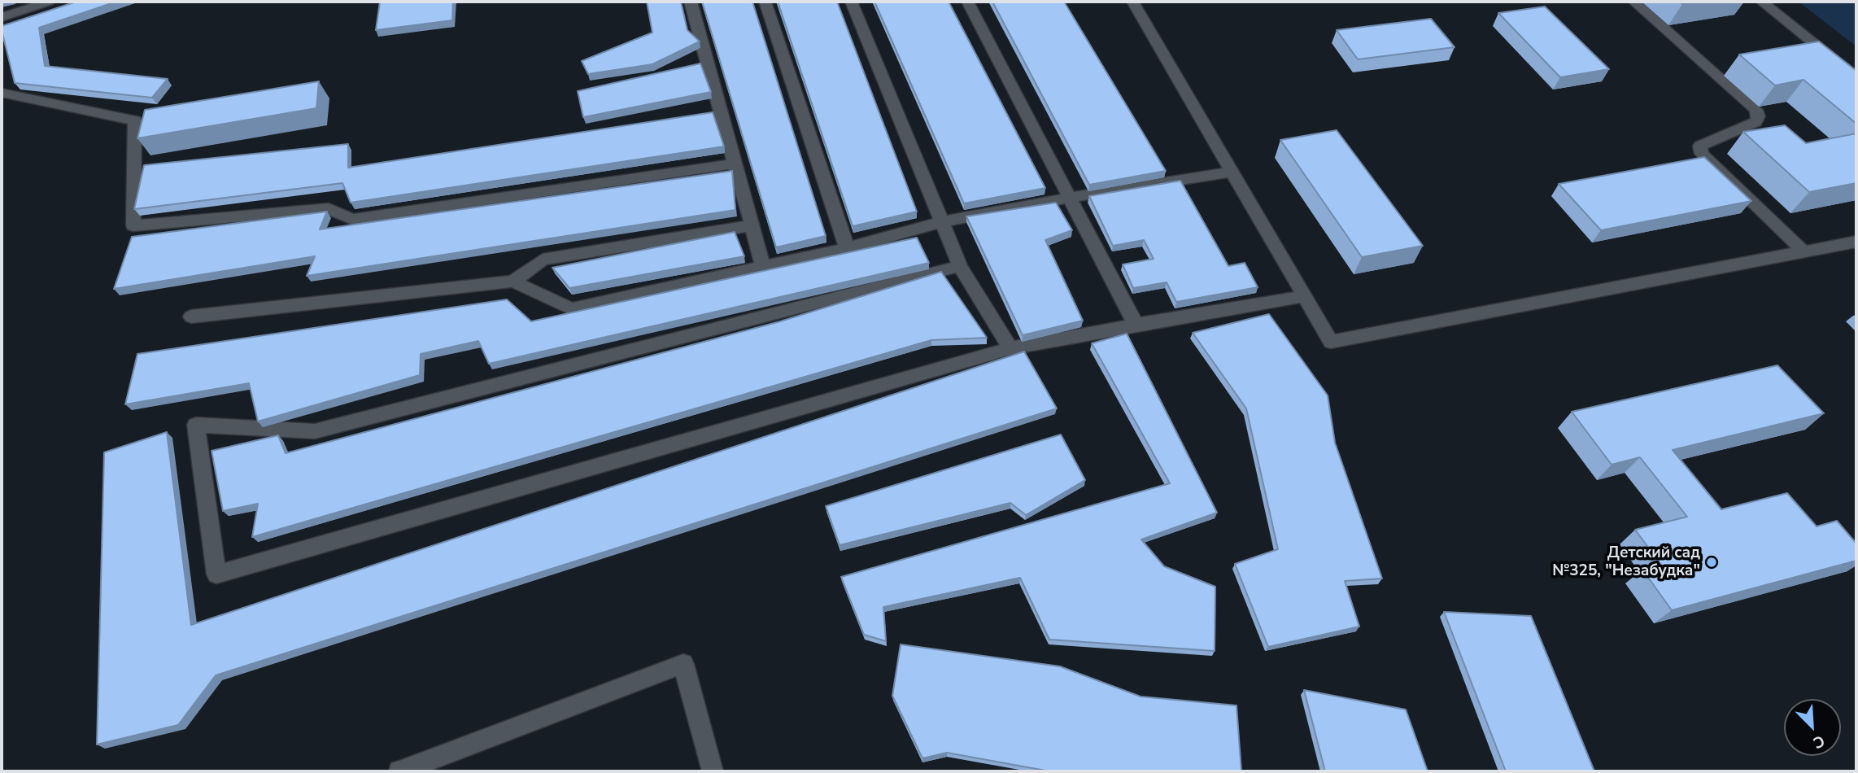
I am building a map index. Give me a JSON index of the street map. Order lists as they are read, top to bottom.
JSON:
{
  "places": ["Детский сад №325, \"Незабудка\""],
  "north": "bottom right"
}
